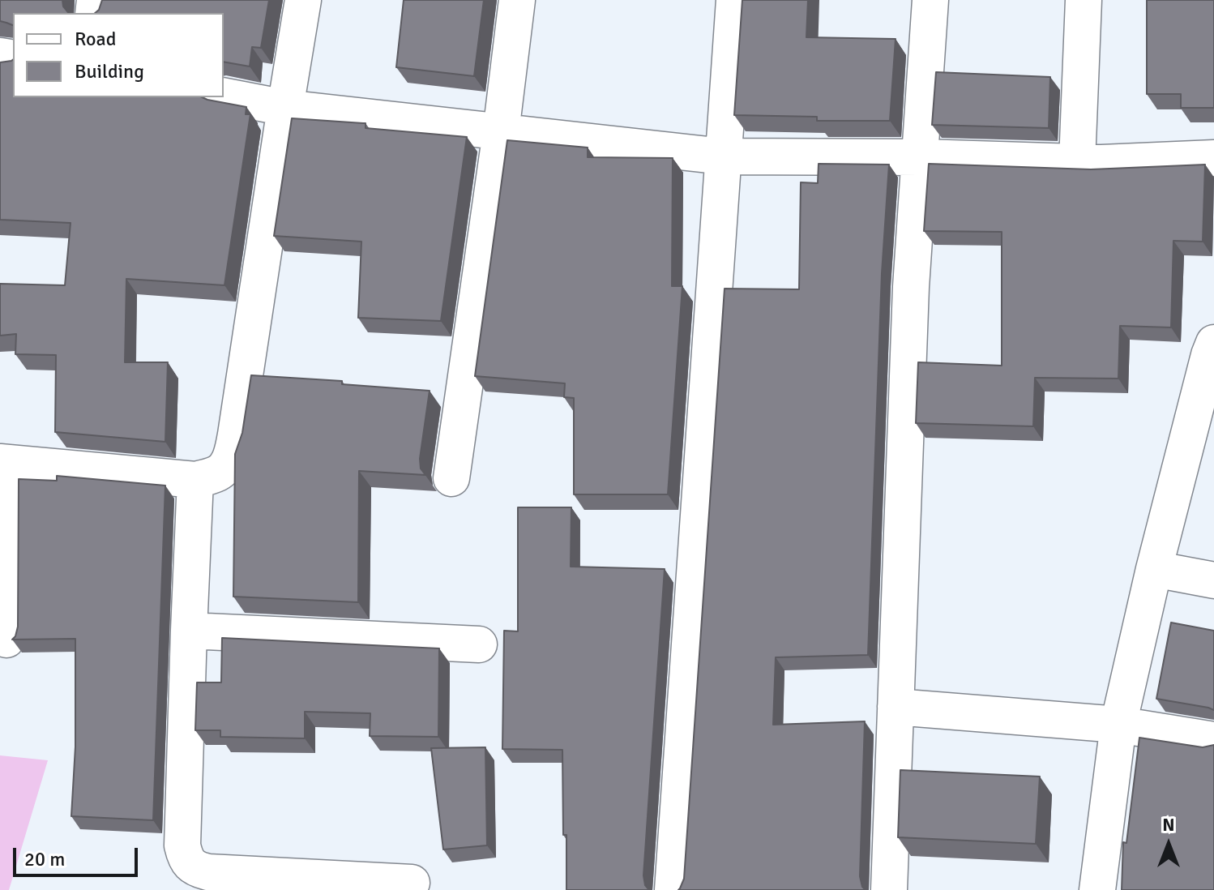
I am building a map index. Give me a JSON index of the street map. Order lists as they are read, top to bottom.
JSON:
{
  "legend": ["Road", "Building"],
  "scale_bar": "20 m",
  "north": "top"
}
